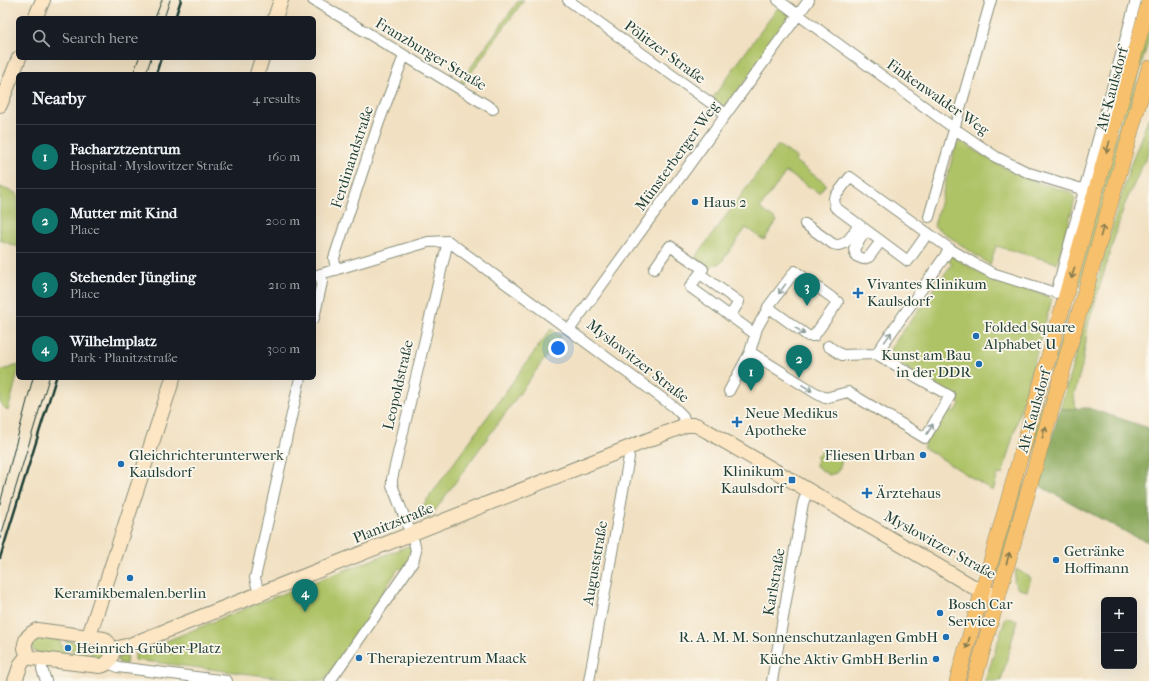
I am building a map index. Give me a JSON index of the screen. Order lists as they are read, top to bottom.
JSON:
{
  "streets": {
    "main road": ["Alt-Kaulsdorf"],
    "street": [
      "Pölitzer Straße",
      "Franzburger Straße",
      "Finkenwalder Weg",
      "Münsterberger Weg",
      "Ferdinandstraße",
      "Myslowitzer Straße",
      "Leopoldstraße",
      "Planitzstraße",
      "Auguststraße",
      "Karlstraße"
    ]
  },
  "crossings": [
    ["Pölitzer Straße", "Münsterberger Weg"],
    ["Franzburger Straße", "Ferdinandstraße"],
    ["Alt-Kaulsdorf", "Finkenwalder Weg"],
    ["Alt-Kaulsdorf", "Myslowitzer Straße"],
    ["Finkenwalder Weg", "Münsterberger Weg"],
    ["Münsterberger Weg", "Myslowitzer Straße"],
    ["Myslowitzer Straße", "Leopoldstraße"],
    ["Myslowitzer Straße", "Planitzstraße"],
    ["Myslowitzer Straße", "Karlstraße"],
    ["Leopoldstraße", "Planitzstraße"],
    ["Planitzstraße", "Auguststraße"]
  ],
  "places": {
    "other": [
      "Haus 2",
      "Folded Square Alphabet U",
      "Kunst am Bau in der DDR",
      "Fliesen Urban",
      "Gleichrichterunterwerk Kaulsdorf",
      "Getränke Hoffmann",
      "Keramikbemalen.berlin",
      "Bosch Car Service",
      "R. A. M. M. Sonnenschutzanlagen GmbH",
      "Heinrich-Grüber-Platz",
      "Therapiezentrum Maack",
      "Küche Aktiv GmbH Berlin"
    ],
    "health": ["Vivantes Klinikum Kaulsdorf", "Neue Medikus Apotheke", "Ärztehaus"],
    "transit": ["Klinikum Kaulsdorf"]
  },
  "page": {
    "search": "Search here",
    "heading": ["Nearby", "4 results"],
    "list": [
      {
        "mark": "1",
        "name": "Facharztzentrum",
        "note": "Hospital · Myslowitzer Straße",
        "value": "160 m"
      },
      {
        "mark": "2",
        "name": "Mutter mit Kind",
        "note": "Place",
        "value": "200 m"
      },
      {
        "mark": "3",
        "name": "Stehender Jüngling",
        "note": "Place",
        "value": "210 m"
      },
      {
        "mark": "4",
        "name": "Wilhelmplatz",
        "note": "Park · Planitzstraße",
        "value": "300 m"
      }
    ],
    "pins": [
      "3",
      "2",
      "1",
      "4"
    ],
    "map_buttons": ["+", "−"]
  }
}
